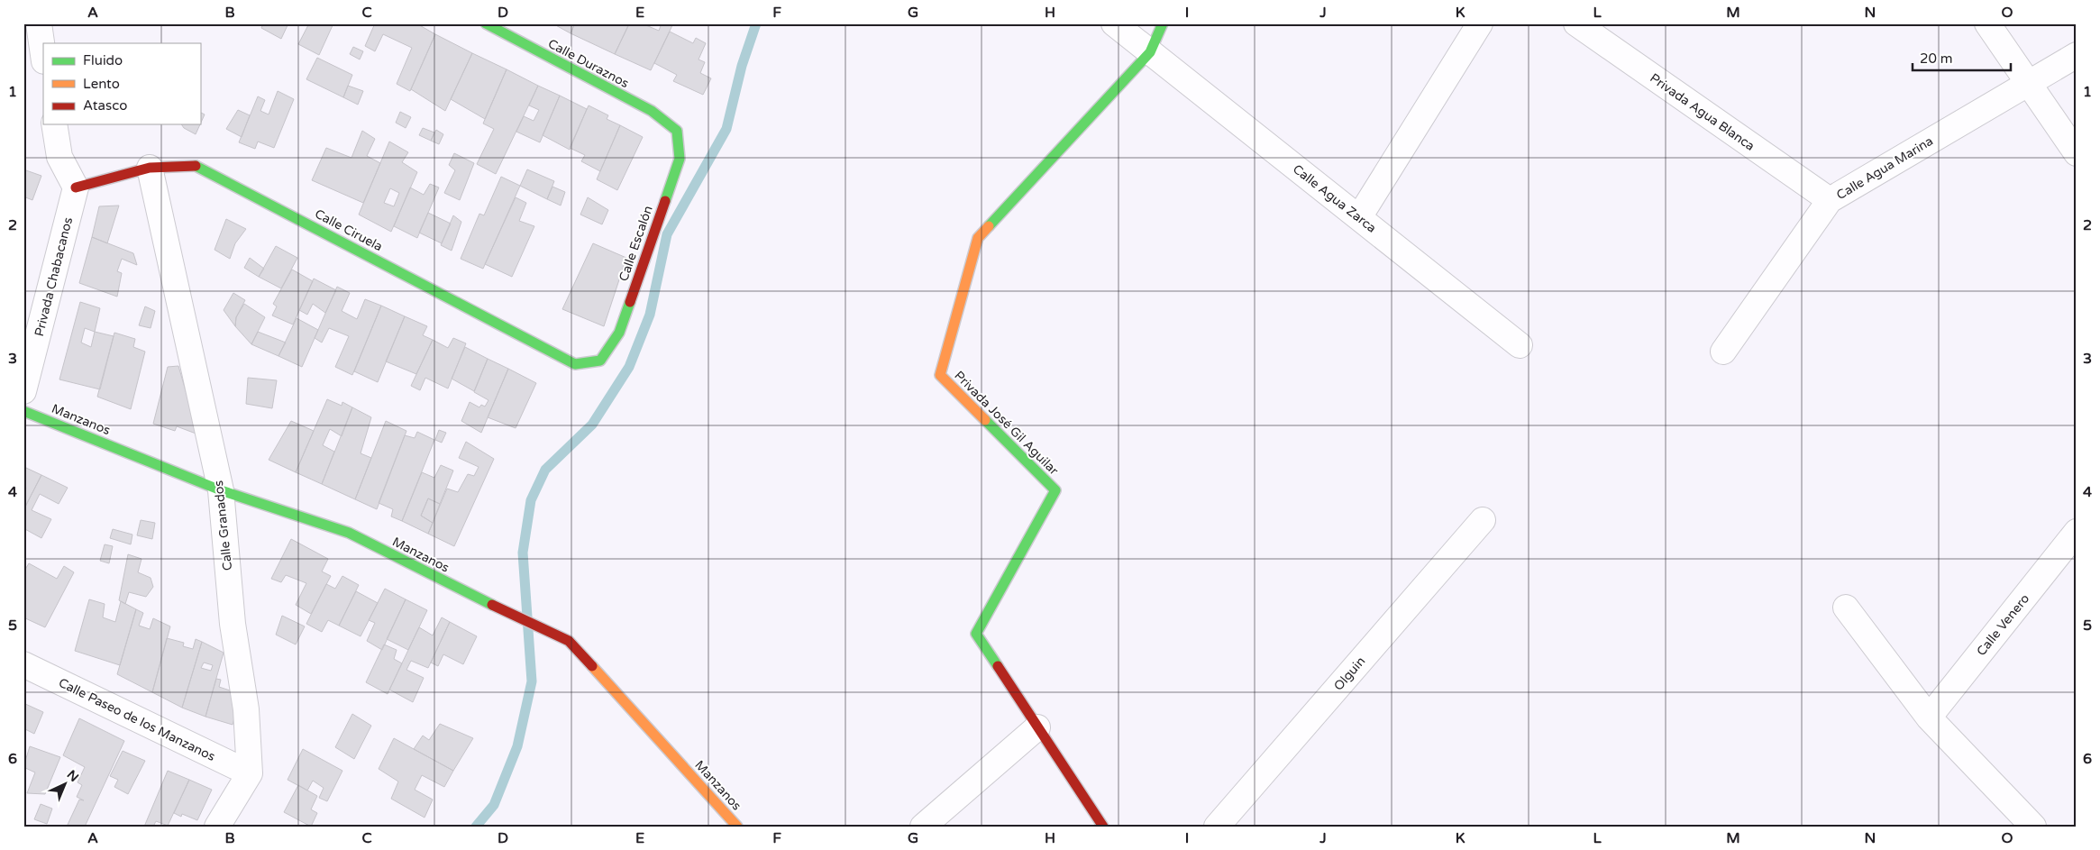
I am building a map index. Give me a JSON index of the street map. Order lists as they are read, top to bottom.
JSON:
{
  "streets": {
    "street": [
      "Calle Duraznos",
      "Privada Agua Blanca",
      "Calle Agua Marina",
      "Calle Agua Zarca",
      "Calle Ciruela",
      "Calle Escalón",
      "Privada Chabacanos",
      "Manzanos",
      "Privada José Gil Aguilar",
      "Calle Granados",
      "Calle Venero",
      "Olguin",
      "Calle Paseo de los Manzanos"
    ]
  },
  "crossings": [
    ["Calle Duraznos", "Calle Escalón"],
    ["Privada Agua Blanca", "Calle Agua Marina"],
    ["Calle Agua Zarca", "Privada José Gil Aguilar"],
    ["Calle Ciruela", "Calle Escalón"],
    ["Calle Ciruela", "Privada Chabacanos"],
    ["Calle Ciruela", "Calle Granados"],
    ["Manzanos", "Calle Granados"],
    ["Calle Granados", "Calle Paseo de los Manzanos"]
  ],
  "legend": ["Fluido", "Lento", "Atasco"],
  "scale_bar": "20 m",
  "north": "top right",
  "grid": {
    "columns": [
      "A",
      "B",
      "C",
      "D",
      "E",
      "F",
      "G",
      "H",
      "I",
      "J",
      "K",
      "L",
      "M",
      "N",
      "O"
    ],
    "rows": [
      "1",
      "2",
      "3",
      "4",
      "5",
      "6"
    ]
  }
}
